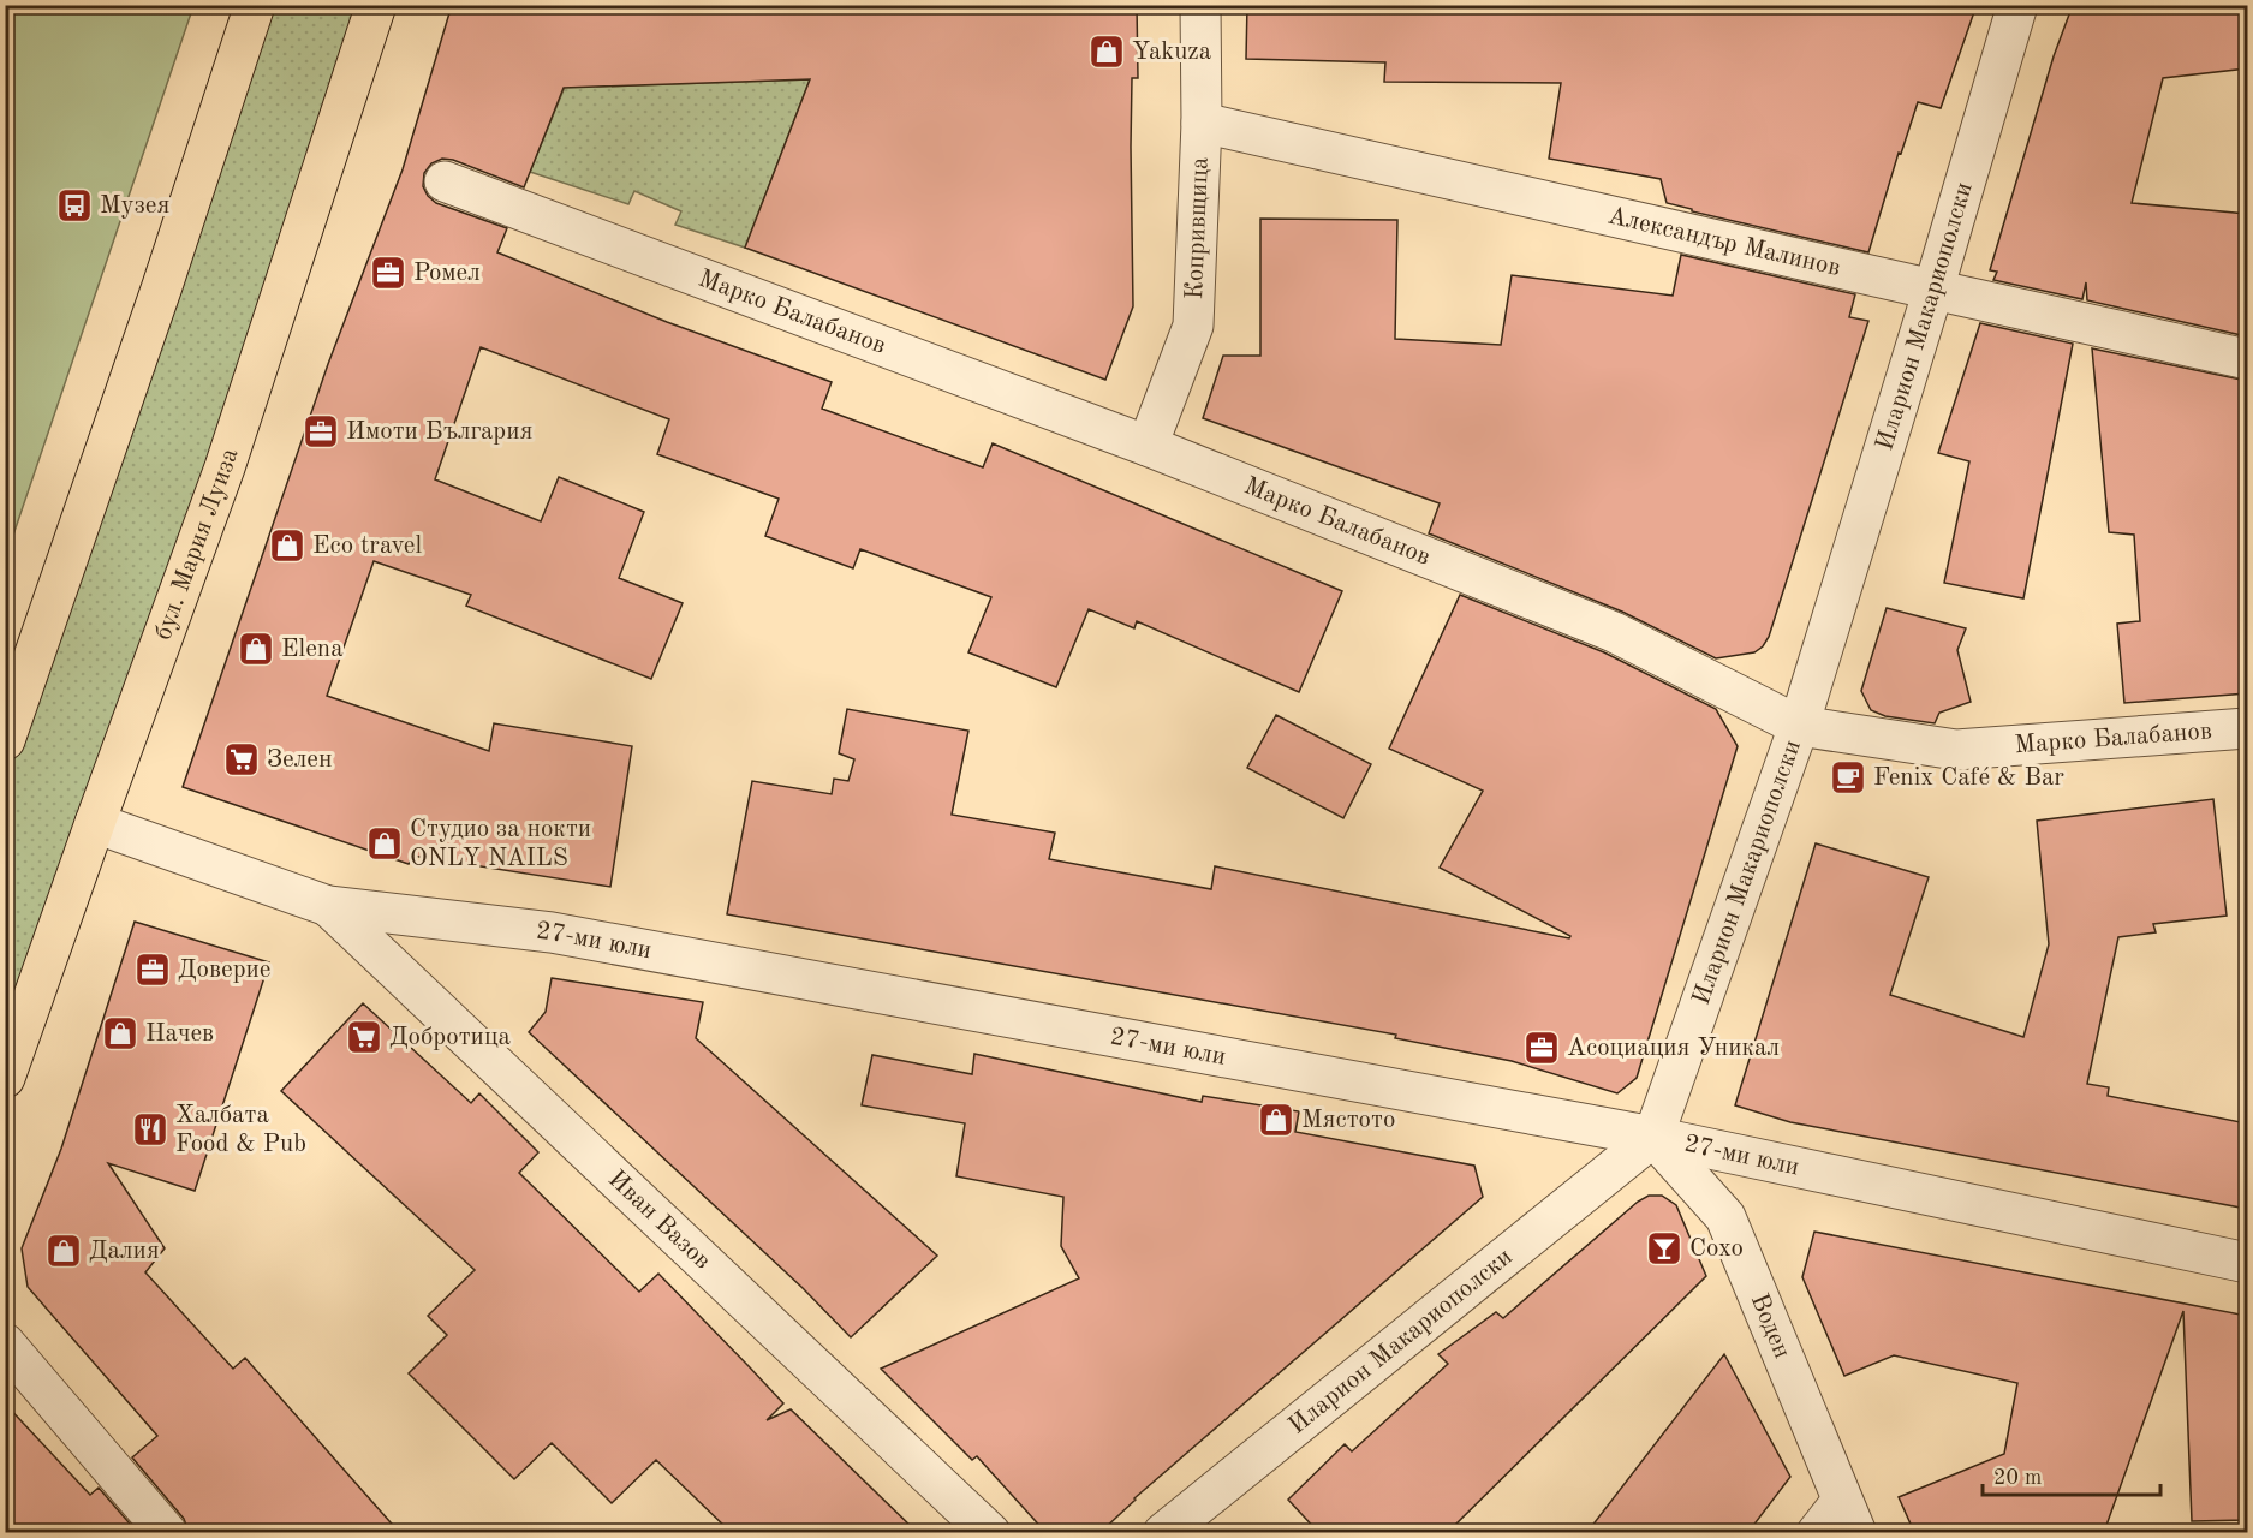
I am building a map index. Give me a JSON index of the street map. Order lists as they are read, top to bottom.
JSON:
{
  "streets": {
    "main road": ["бул. Мария Луиза"],
    "street": [
      "Копривщица",
      "Александър Малинов",
      "Марко Балабанов",
      "Иларион Макариополски",
      "27-ми юли",
      "Иван Вазов",
      "Воден"
    ]
  },
  "crossings": [
    ["Копривщица", "Александър Малинов"],
    ["Копривщица", "Марко Балабанов"],
    ["Александър Малинов", "Иларион Макариополски"],
    ["Марко Балабанов", "Иларион Макариополски"],
    ["Иларион Макариополски", "27-ми юли"],
    ["Иларион Макариополски", "Воден"],
    ["бул. Мария Луиза", "27-ми юли"],
    ["27-ми юли", "Иван Вазов"],
    ["27-ми юли", "Воден"]
  ],
  "places": {
    "shop": [
      "Yakuza",
      "Eco travel",
      "Elena",
      "Студио за нокти ONLY NAILS",
      "Начев",
      "Мястото",
      "Далия"
    ],
    "bus stop": ["Музея"],
    "office": [
      "Ромел",
      "Имоти България",
      "Доверие",
      "Асоциация Уникал"
    ],
    "supermarket": ["Зелен", "Добротица"],
    "cafe": ["Fenix Café & Bar"],
    "restaurant": ["Халбата Food & Pub"],
    "bar": ["Сохо"]
  },
  "scale_bar": "20 m"
}
